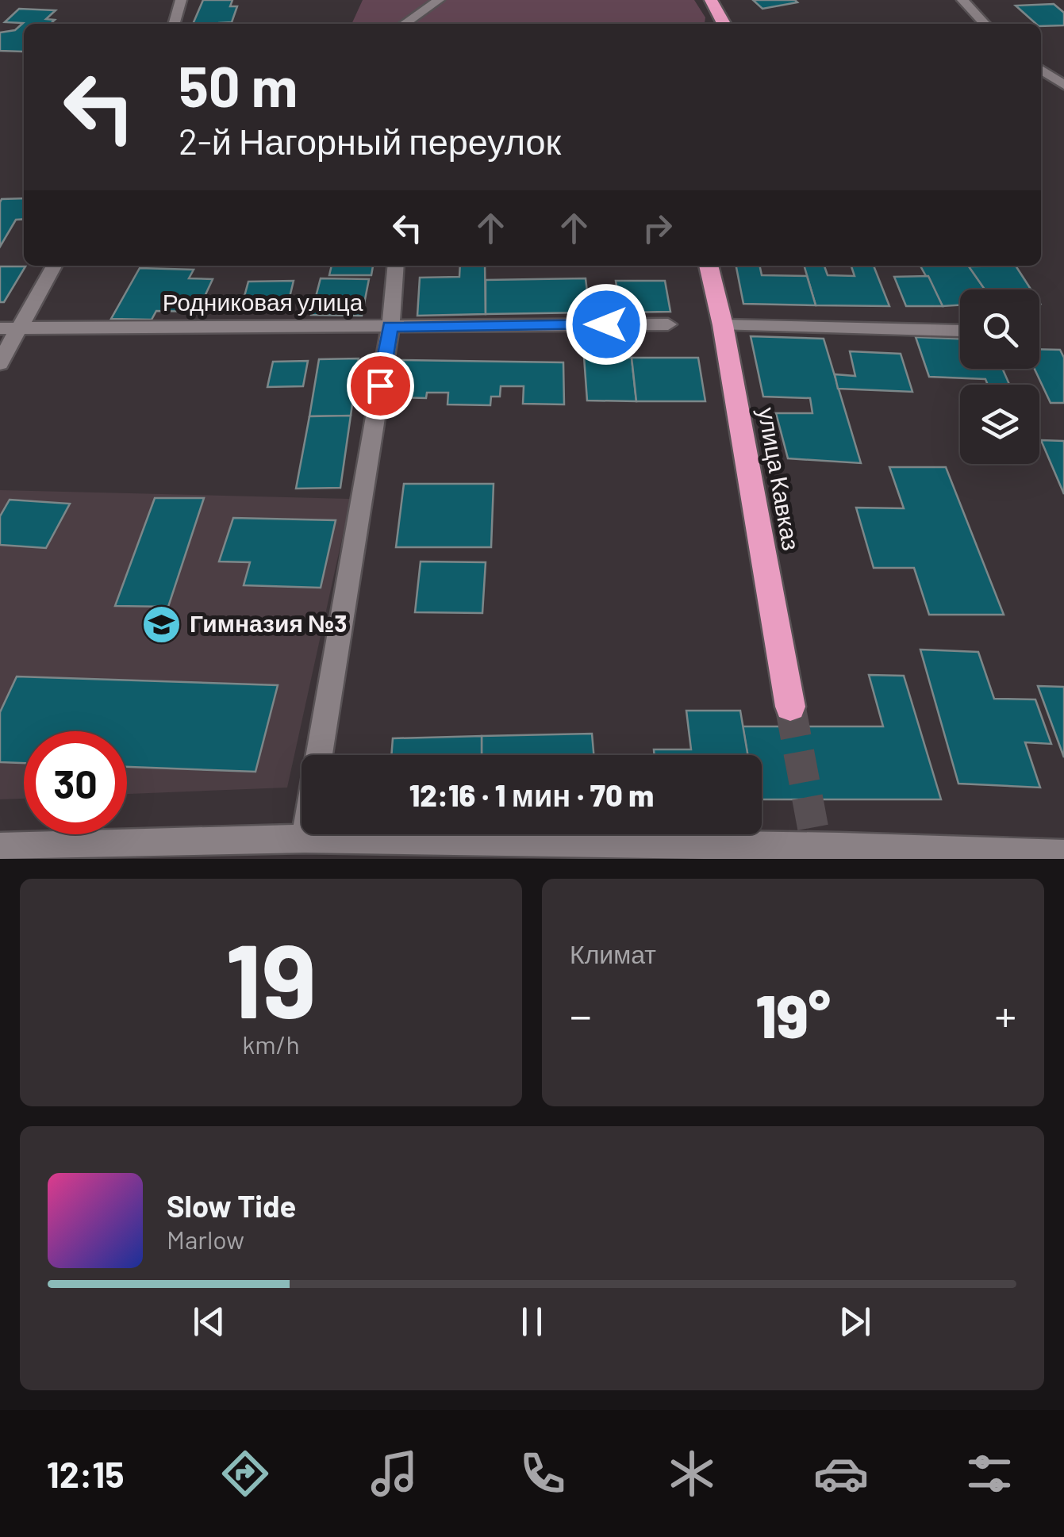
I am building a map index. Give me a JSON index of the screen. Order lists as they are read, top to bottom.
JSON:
{
  "streets": {
    "highway": ["улица Кавказ"],
    "street": ["Родниковая улица"]
  },
  "places": {
    "school or university": ["Гимназия №3"]
  },
  "page": {
    "turn": ["50 m", "2-й Нагорный переулок"],
    "limit": "30",
    "trip": "12:16 · 1 мин · 70 m",
    "tile": [
      ["19", "km/h"],
      "Климат"
    ],
    "heat": ["−", "19°", "+"],
    "song": ["Slow Tide", "Marlow"],
    "tabs": "12:15"
  }
}
